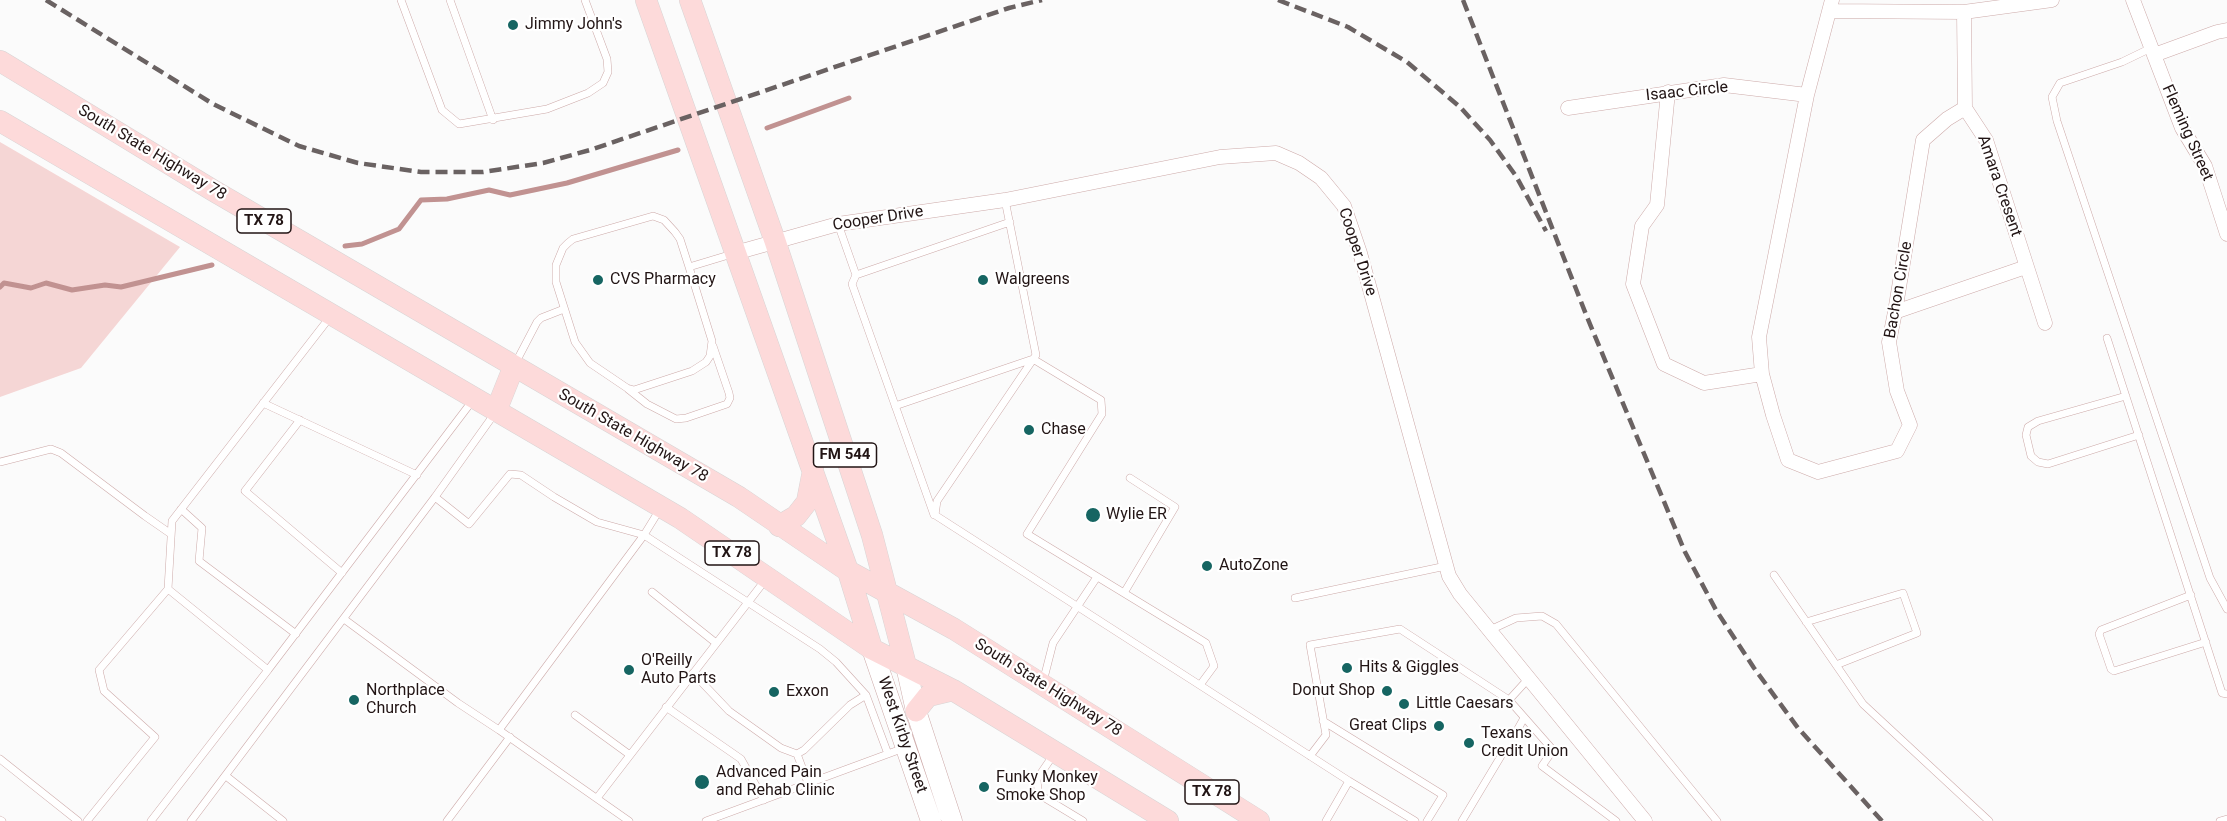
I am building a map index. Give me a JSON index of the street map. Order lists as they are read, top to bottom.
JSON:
{
  "streets": {
    "main road": [
      "South State Highway 78",
      "TX 78",
      "FM 544",
      "West Kirby Street"
    ],
    "street": [
      "Isaac Circle",
      "Fleming Street",
      "Amara Cresent",
      "Cooper Drive",
      "Bachon Circle"
    ]
  },
  "crossings": [
    ["Isaac Circle", "Bachon Circle"],
    ["South State Highway 78", "FM 544"],
    ["Amara Cresent", "Bachon Circle"],
    ["Cooper Drive", "FM 544"],
    ["TX 78", "FM 544"],
    ["TX 78", "West Kirby Street"],
    ["FM 544", "West Kirby Street"]
  ],
  "places": [
    "Jimmy John's",
    "CVS Pharmacy",
    "Walgreens",
    "Chase",
    "Wylie ER",
    "AutoZone",
    "Hits & Giggles",
    "O'Reilly Auto Parts",
    "Donut Shop",
    "Exxon",
    "Northplace Church",
    "Little Caesars",
    "Great Clips",
    "Texans Credit Union",
    "Advanced Pain and Rehab Clinic",
    "Funky Monkey Smoke Shop"
  ]
}
